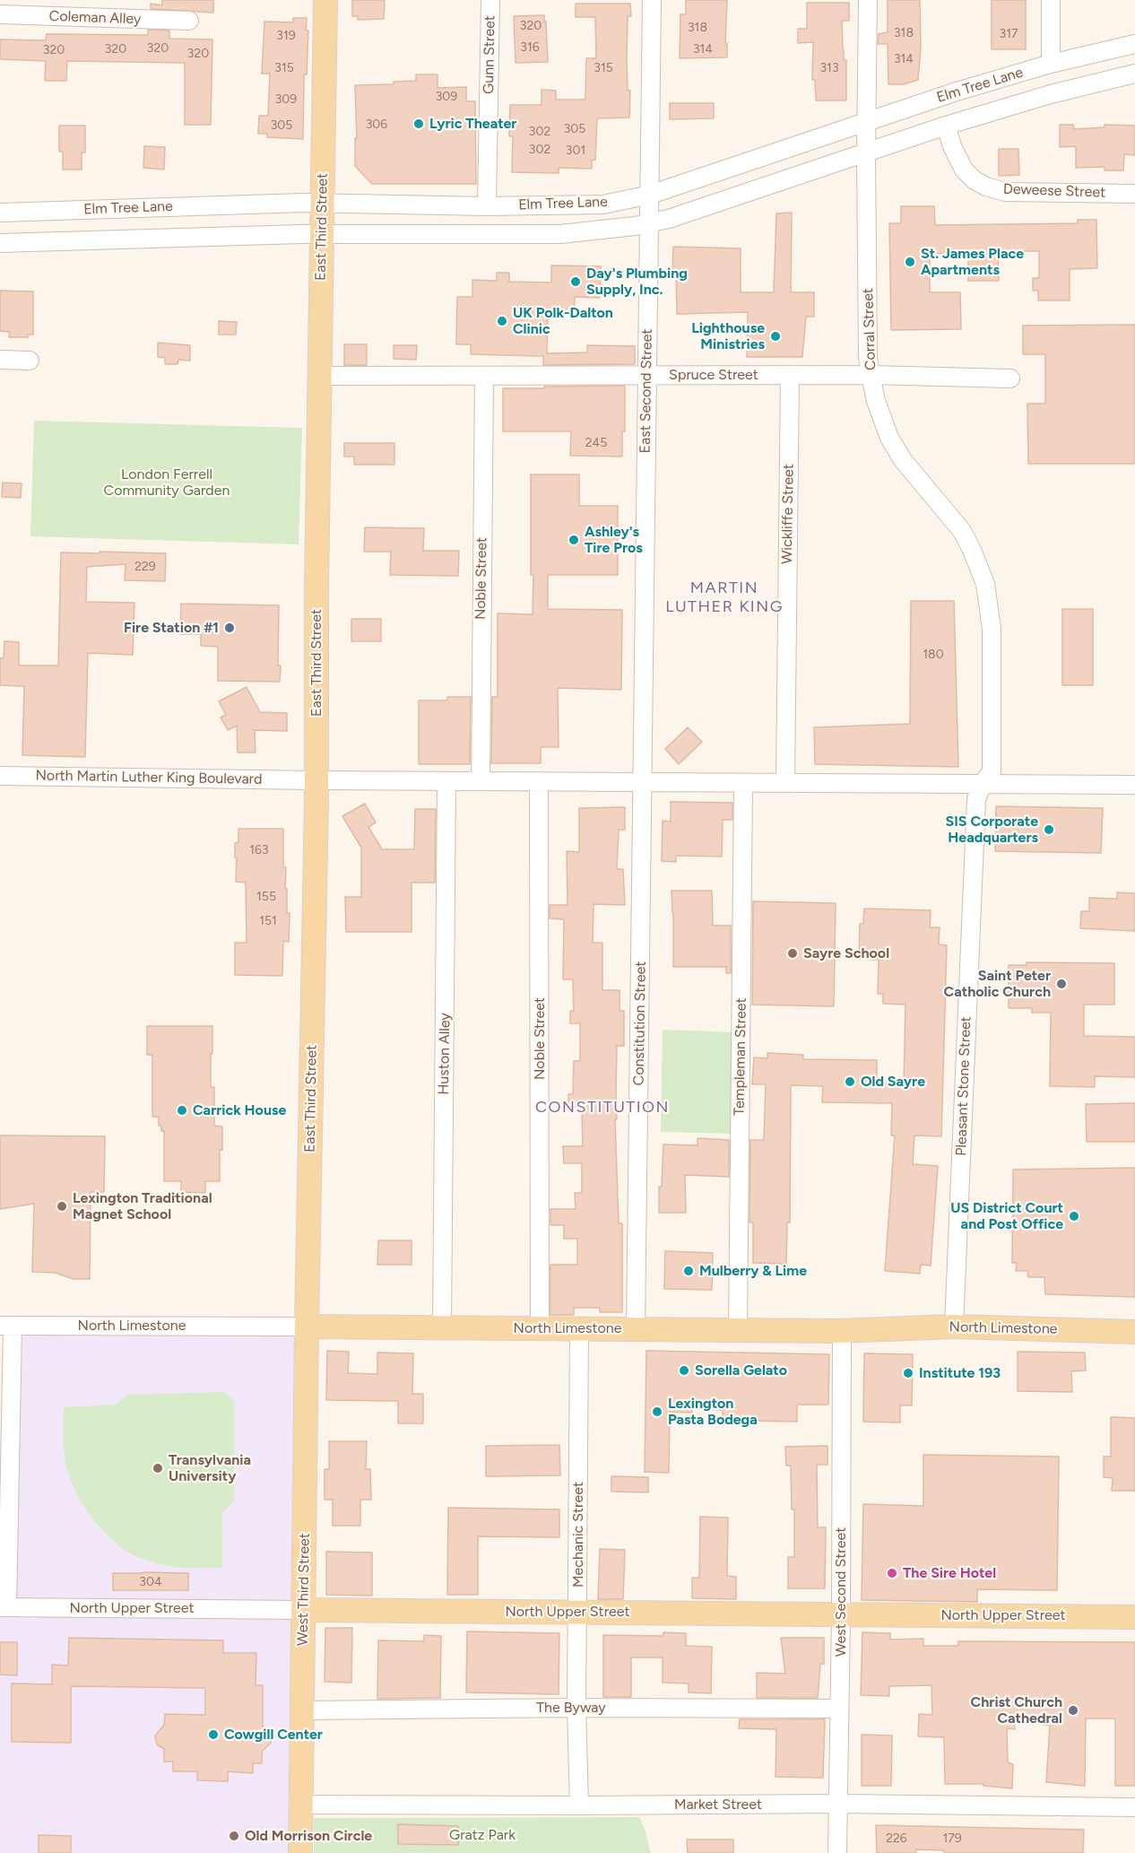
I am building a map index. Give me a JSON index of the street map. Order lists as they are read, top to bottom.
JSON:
{
  "streets": {
    "main road": [
      "East Third Street",
      "North Limestone",
      "West Third Street",
      "North Upper Street"
    ],
    "street": [
      "Coleman Alley",
      "Gunn Street",
      "Elm Tree Lane",
      "Deweese Street",
      "Corral Street",
      "Spruce Street",
      "East Second Street",
      "Wickliffe Street",
      "Noble Street",
      "North Martin Luther King Boulevard",
      "Constitution Street",
      "Huston Alley",
      "Templeman Street",
      "Pleasant Stone Street",
      "Mechanic Street",
      "West Second Street",
      "The Byway",
      "Market Street"
    ]
  },
  "crossings": [
    ["Gunn Street", "Elm Tree Lane"],
    ["Elm Tree Lane", "Deweese Street"],
    ["Elm Tree Lane", "East Third Street"],
    ["Elm Tree Lane", "Corral Street"],
    ["Elm Tree Lane", "East Second Street"],
    ["East Third Street", "Spruce Street"],
    ["East Third Street", "North Martin Luther King Boulevard"],
    ["East Third Street", "North Limestone"],
    ["East Third Street", "West Third Street"],
    ["Corral Street", "Spruce Street"],
    ["Corral Street", "North Martin Luther King Boulevard"],
    ["Corral Street", "Pleasant Stone Street"],
    ["Spruce Street", "East Second Street"],
    ["Spruce Street", "Wickliffe Street"],
    ["Spruce Street", "Noble Street"],
    ["East Second Street", "North Martin Luther King Boulevard"],
    ["East Second Street", "Constitution Street"],
    ["Wickliffe Street", "North Martin Luther King Boulevard"],
    ["Noble Street", "North Martin Luther King Boulevard"],
    ["Noble Street", "North Limestone"],
    ["North Martin Luther King Boulevard", "Constitution Street"],
    ["North Martin Luther King Boulevard", "Huston Alley"],
    ["North Martin Luther King Boulevard", "Templeman Street"],
    ["North Martin Luther King Boulevard", "Pleasant Stone Street"],
    ["Constitution Street", "North Limestone"],
    ["Huston Alley", "North Limestone"],
    ["Templeman Street", "North Limestone"],
    ["Pleasant Stone Street", "North Limestone"],
    ["North Limestone", "Mechanic Street"],
    ["North Limestone", "West Third Street"],
    ["North Limestone", "West Second Street"],
    ["Mechanic Street", "North Upper Street"],
    ["Mechanic Street", "The Byway"],
    ["Mechanic Street", "Market Street"],
    ["West Third Street", "North Upper Street"],
    ["West Third Street", "The Byway"],
    ["West Third Street", "Market Street"],
    ["West Second Street", "North Upper Street"],
    ["West Second Street", "The Byway"],
    ["West Second Street", "Market Street"]
  ],
  "districts": ["MARTIN LUTHER KING", "CONSTITUTION"],
  "parks": ["London Ferrell Community Garden", "Gratz Park"],
  "places": [
    "Lyric Theater",
    "St. James Place Apartments",
    "Day's Plumbing Supply, Inc.",
    "UK Polk-Dalton Clinic",
    "Lighthouse Ministries",
    "Ashley's Tire Pros",
    "Fire Station #1",
    "SIS Corporate Headquarters",
    "Sayre School",
    "Saint Peter Catholic Church",
    "Old Sayre",
    "Carrick House",
    "Lexington Traditional Magnet School",
    "US District Court and Post Office",
    "Mulberry & Lime",
    "Sorella Gelato",
    "Institute 193",
    "Lexington Pasta Bodega",
    "Transylvania University",
    "The Sire Hotel",
    "Christ Church Cathedral",
    "Cowgill Center",
    "Old Morrison Circle"
  ],
  "house_numbers": [
    "320",
    "318",
    "318",
    "317",
    "319",
    "316",
    "320",
    "320",
    "314",
    "320",
    "320",
    "314",
    "315",
    "315",
    "313",
    "309",
    "309",
    "306",
    "305",
    "305",
    "302",
    "302",
    "301",
    "245",
    "229",
    "180",
    "163",
    "155",
    "151",
    "304",
    "226",
    "179"
  ]
}
